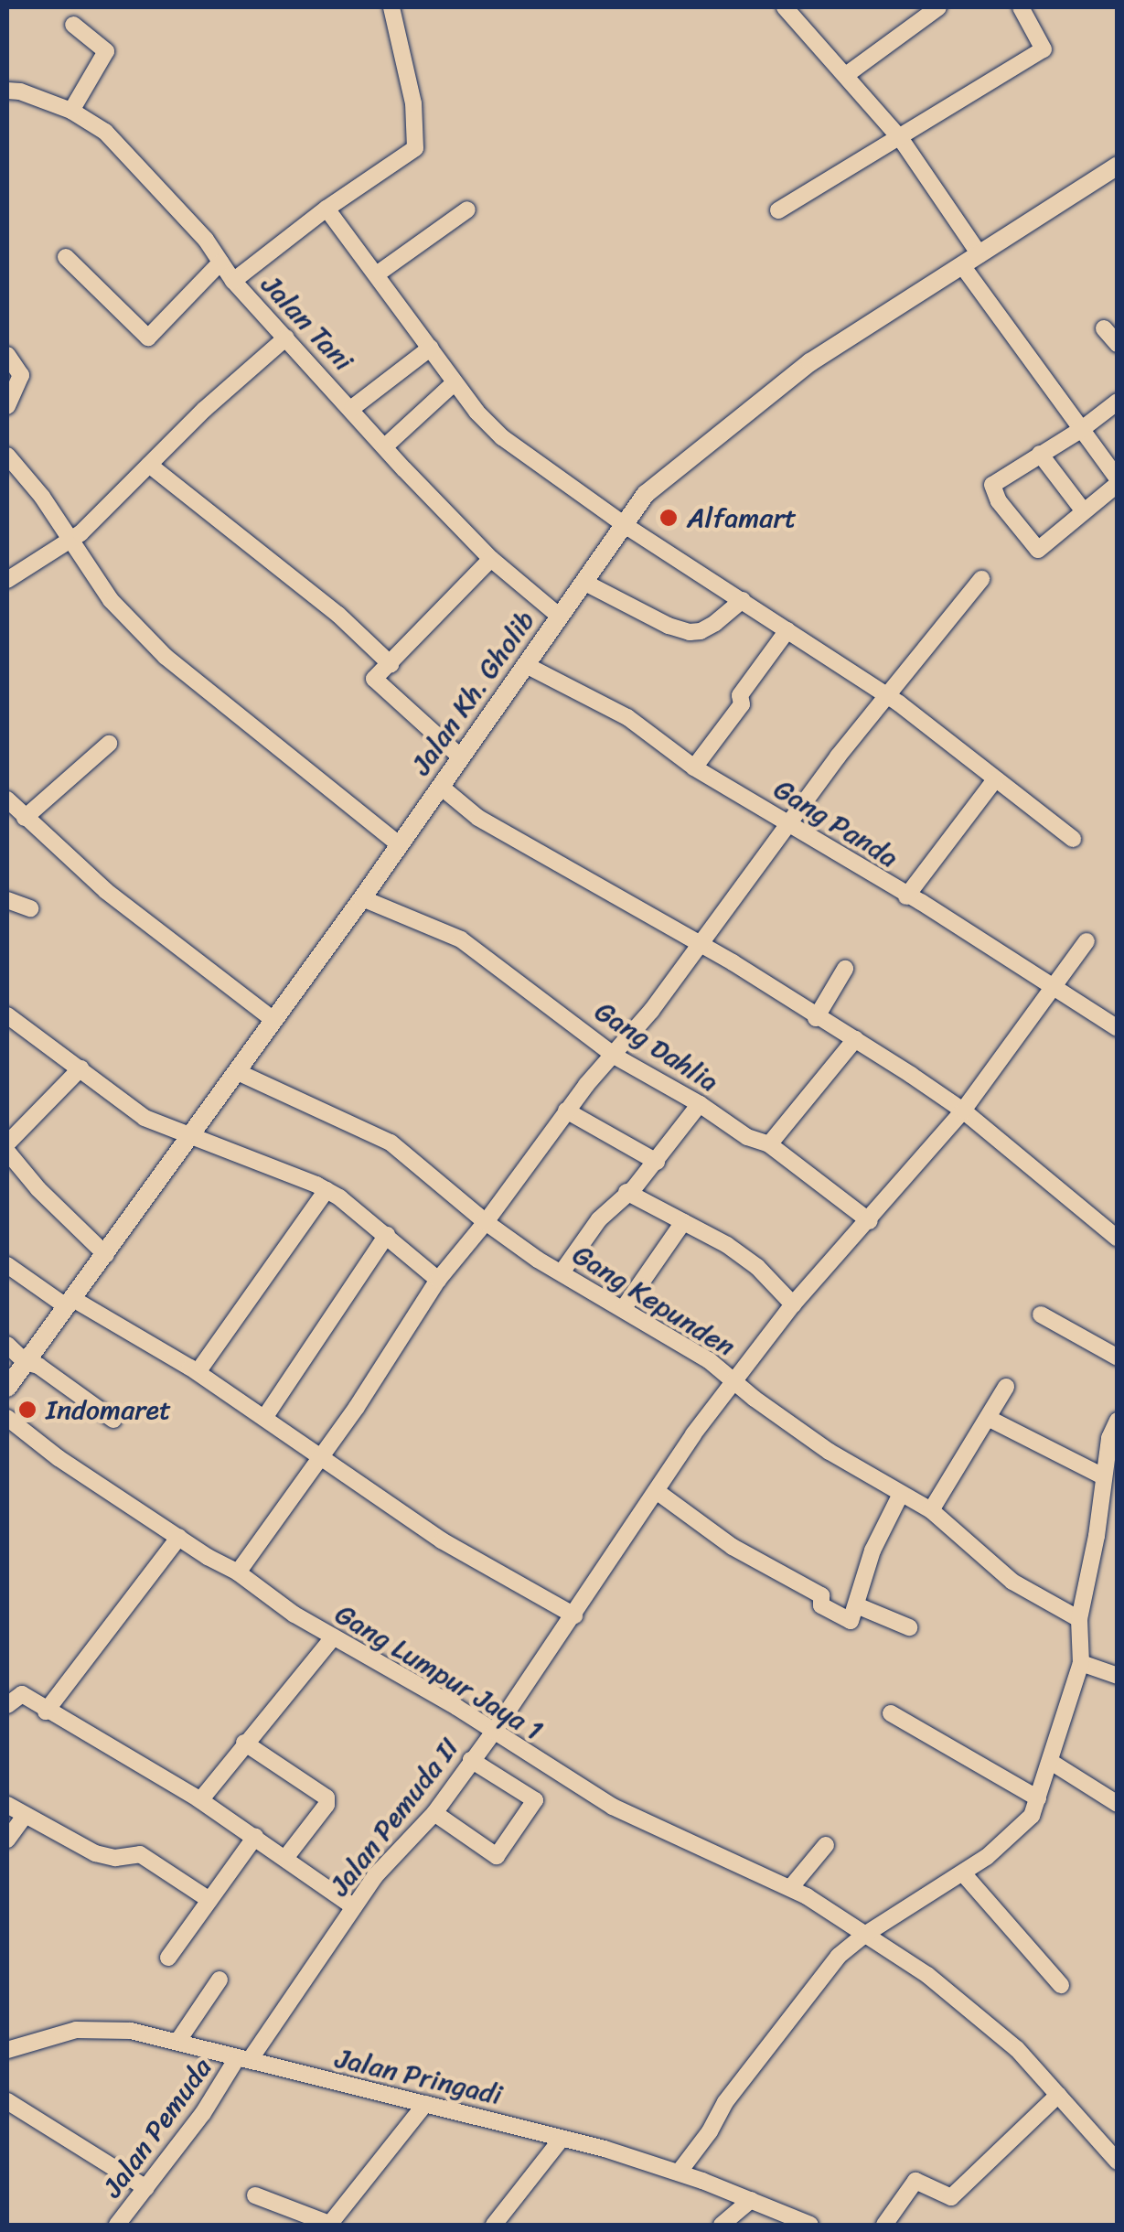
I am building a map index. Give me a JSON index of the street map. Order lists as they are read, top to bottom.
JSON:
{
  "streets": {
    "main road": ["Jalan Kh. Gholib"],
    "street": [
      "Jalan Tani",
      "Gang Panda",
      "Gang Dahlia",
      "Gang Kepunden",
      "Gang Lumpur Jaya 1",
      "Jalan Pemuda II",
      "Jalan Pringadi",
      "Jalan Pemuda"
    ]
  },
  "crossings": [
    ["Jalan Tani", "Jalan Kh. Gholib"],
    ["Jalan Kh. Gholib", "Gang Panda"],
    ["Jalan Kh. Gholib", "Gang Dahlia"],
    ["Jalan Kh. Gholib", "Gang Kepunden"],
    ["Gang Panda", "Jalan Pemuda II"],
    ["Gang Dahlia", "Jalan Pemuda II"],
    ["Gang Kepunden", "Jalan Pemuda II"],
    ["Gang Lumpur Jaya 1", "Jalan Pemuda II"],
    ["Jalan Pemuda II", "Jalan Pringadi"],
    ["Jalan Pemuda II", "Jalan Pemuda"],
    ["Jalan Pringadi", "Jalan Pemuda"]
  ],
  "places": ["Alfamart", "Indomaret"]
}
